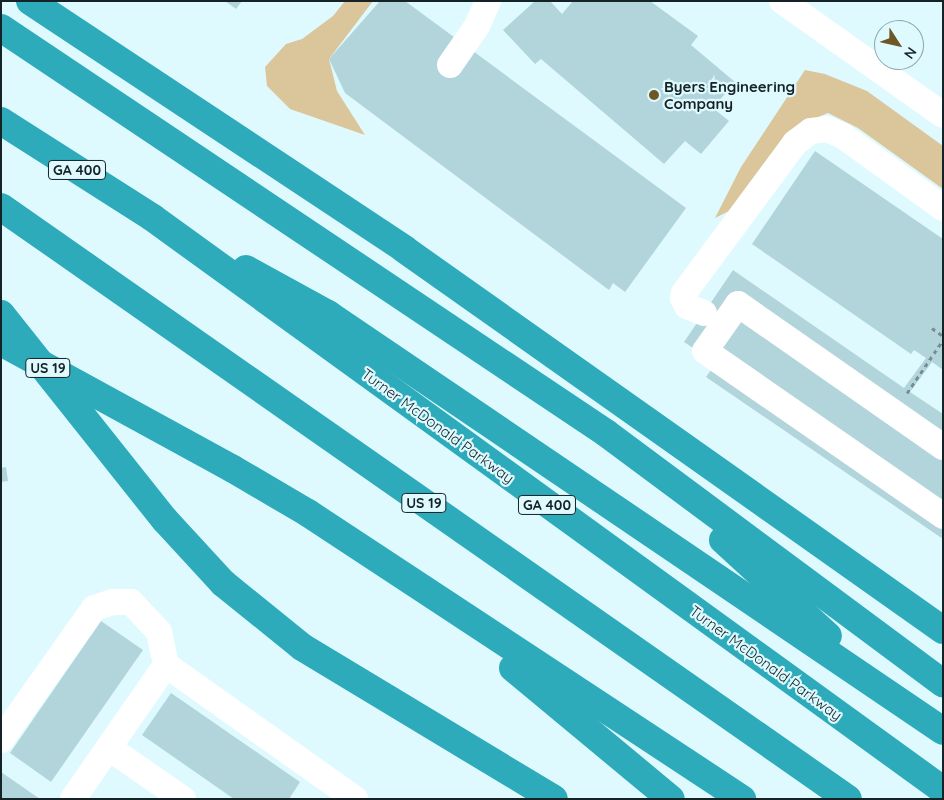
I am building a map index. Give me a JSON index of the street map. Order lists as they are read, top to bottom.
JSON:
{
  "streets": {
    "highway": ["GA 400", "US 19", "Turner McDonald Parkway"]
  },
  "places": ["Byers Engineering Company"],
  "north": "bottom right"
}
